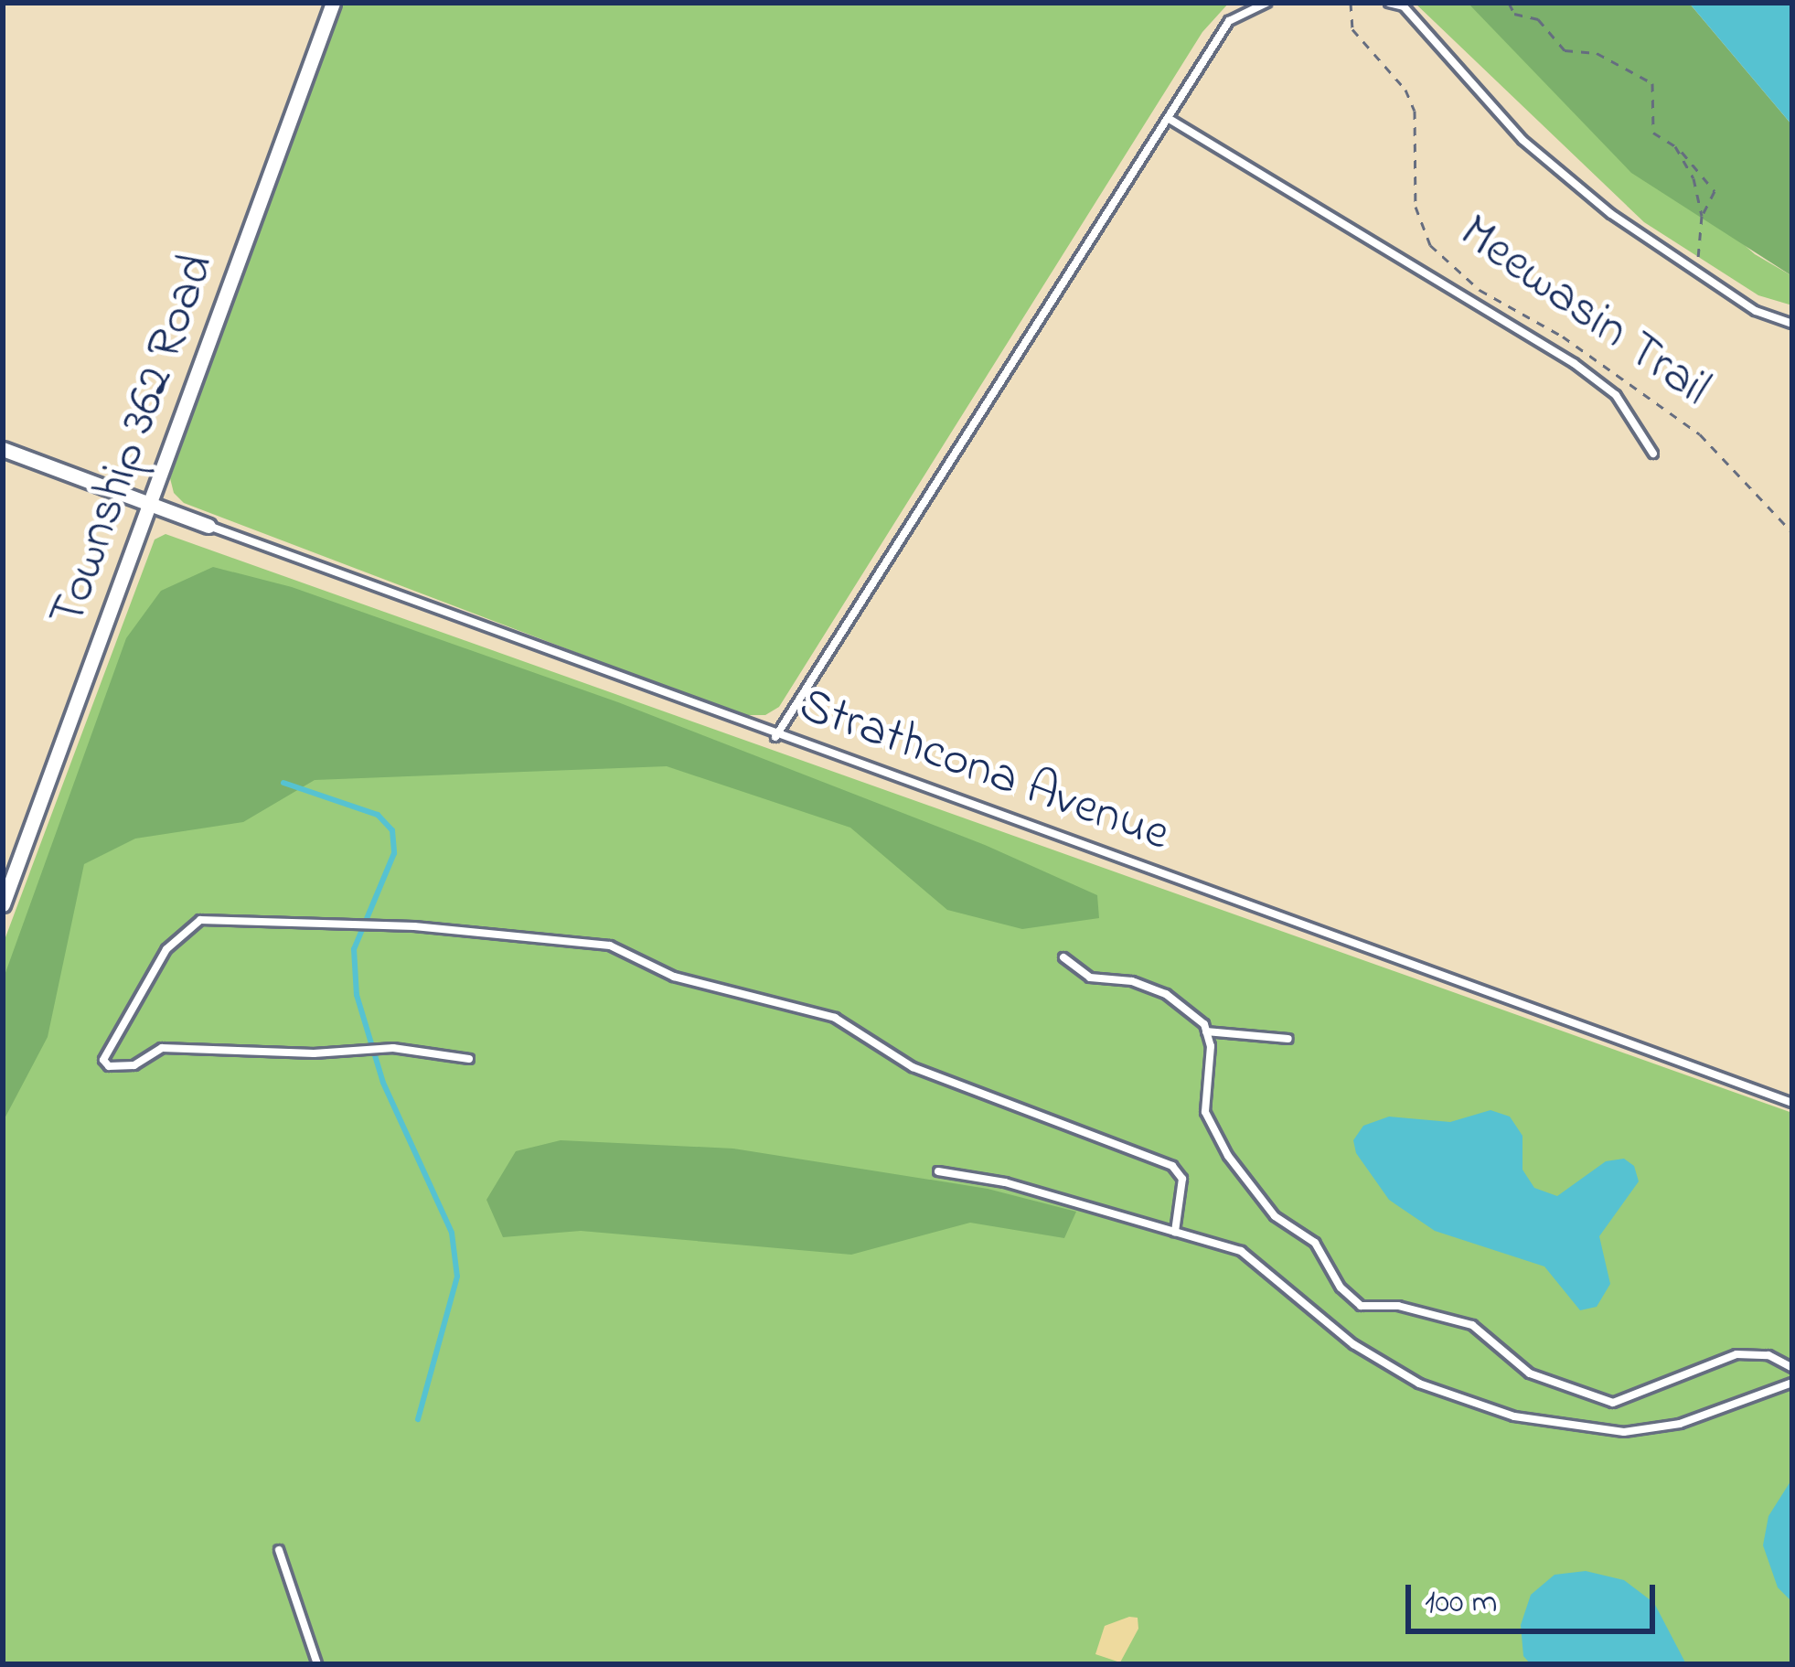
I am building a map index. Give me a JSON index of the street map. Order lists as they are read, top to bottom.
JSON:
{
  "streets": {
    "street": ["Township 362 Road", "Strathcona Avenue"],
    "path": ["Meewasin Trail"]
  },
  "crossings": [
    ["Township 362 Road", "Strathcona Avenue"]
  ],
  "scale_bar": "100 m"
}
